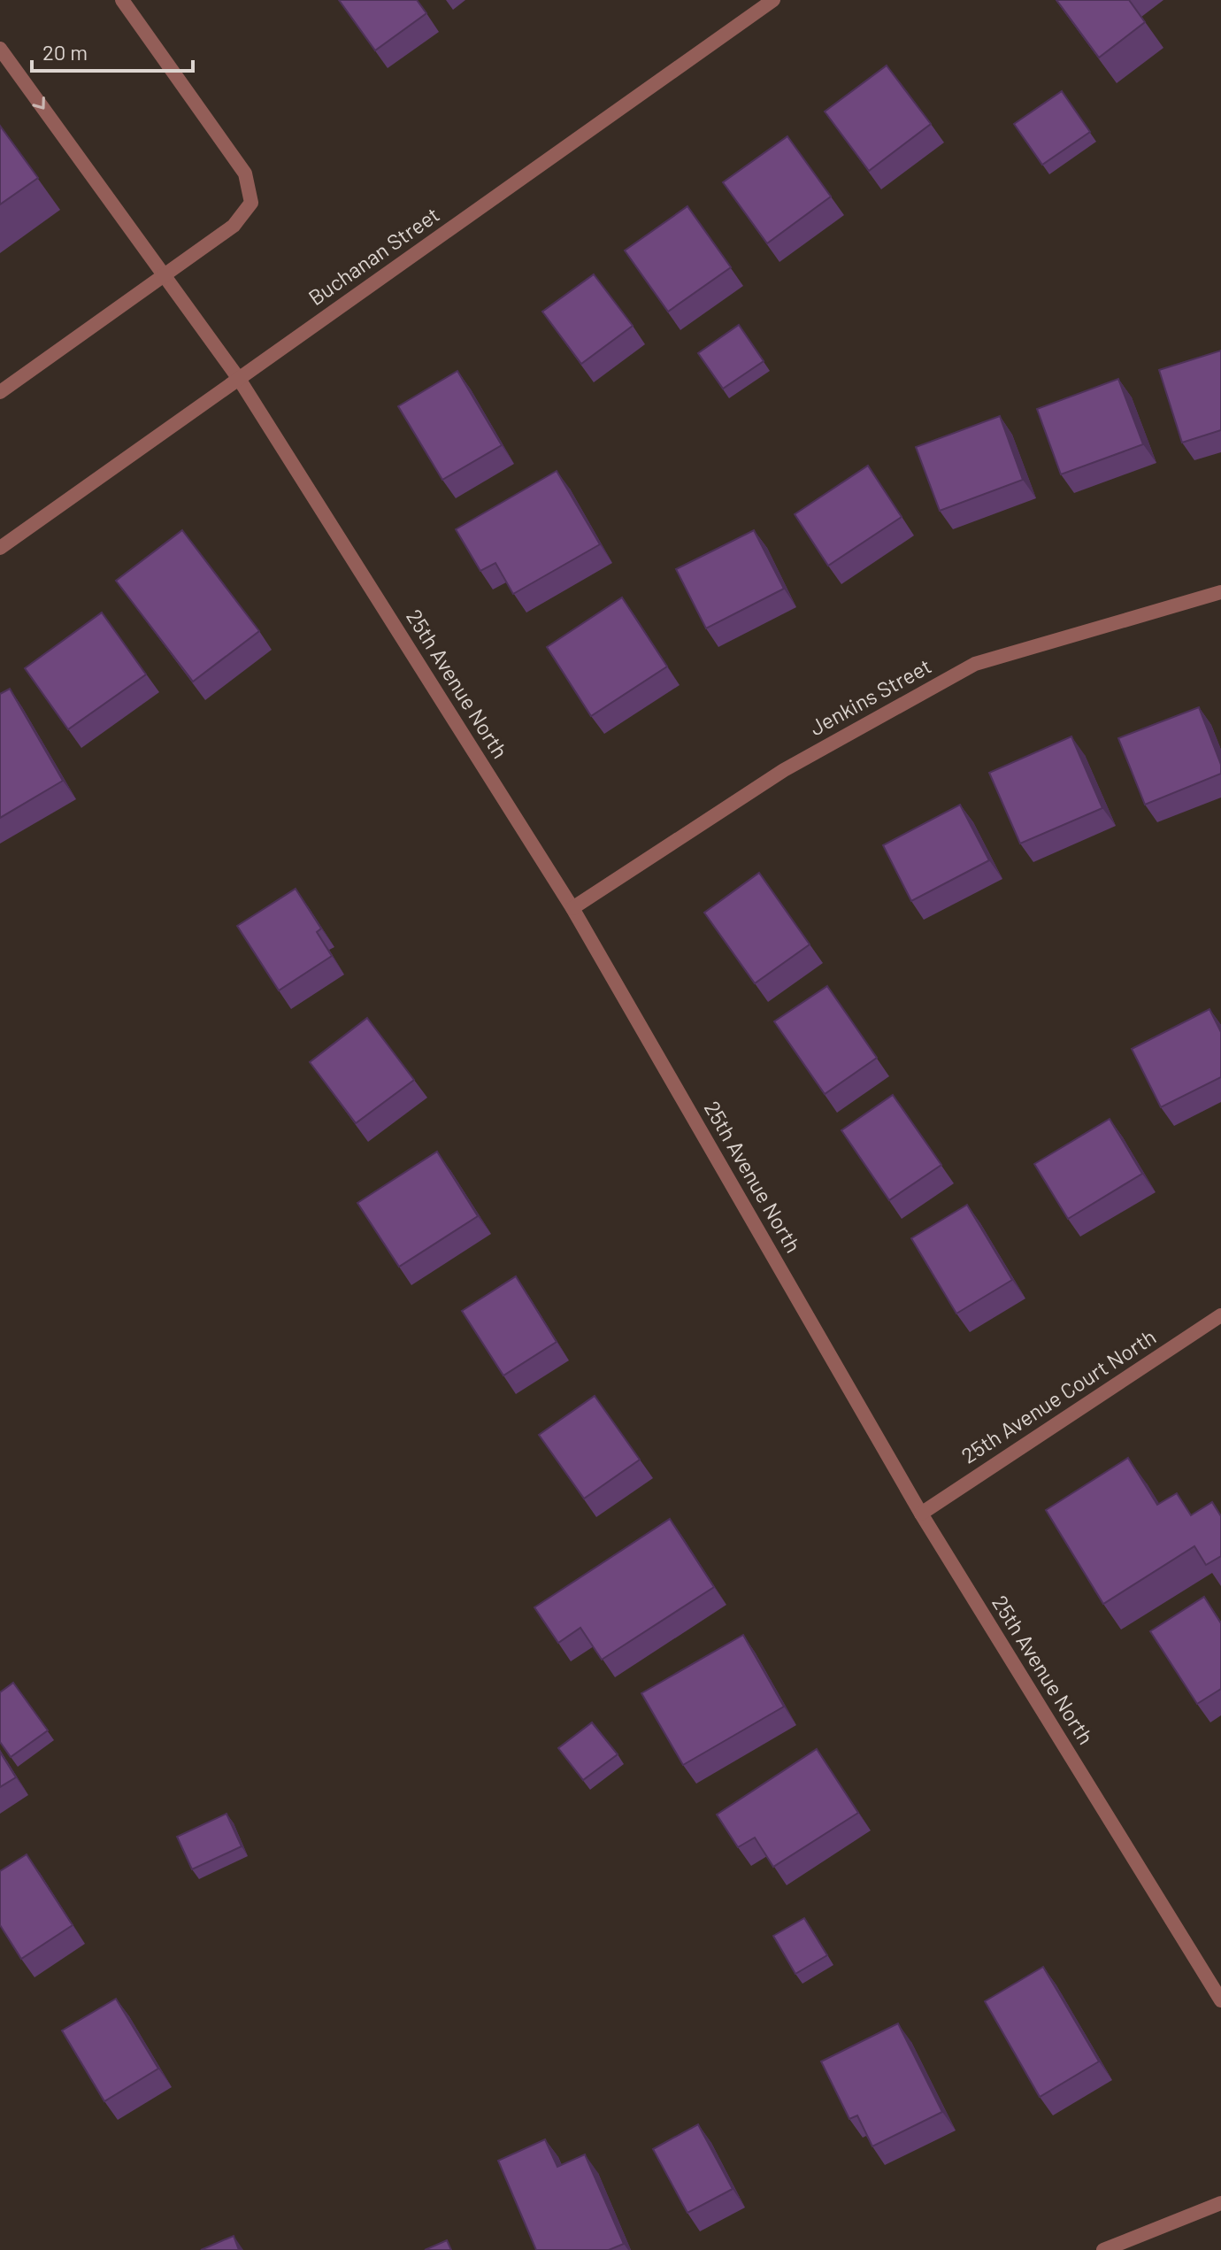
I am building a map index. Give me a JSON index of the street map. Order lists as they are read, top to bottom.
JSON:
{
  "streets": {
    "street": [
      "Buchanan Street",
      "25th Avenue North",
      "Jenkins Street",
      "25th Avenue Court North"
    ]
  },
  "crossings": [
    ["Buchanan Street", "25th Avenue North"],
    ["25th Avenue North", "Jenkins Street"],
    ["25th Avenue North", "25th Avenue Court North"]
  ],
  "scale_bar": "20 m"
}
